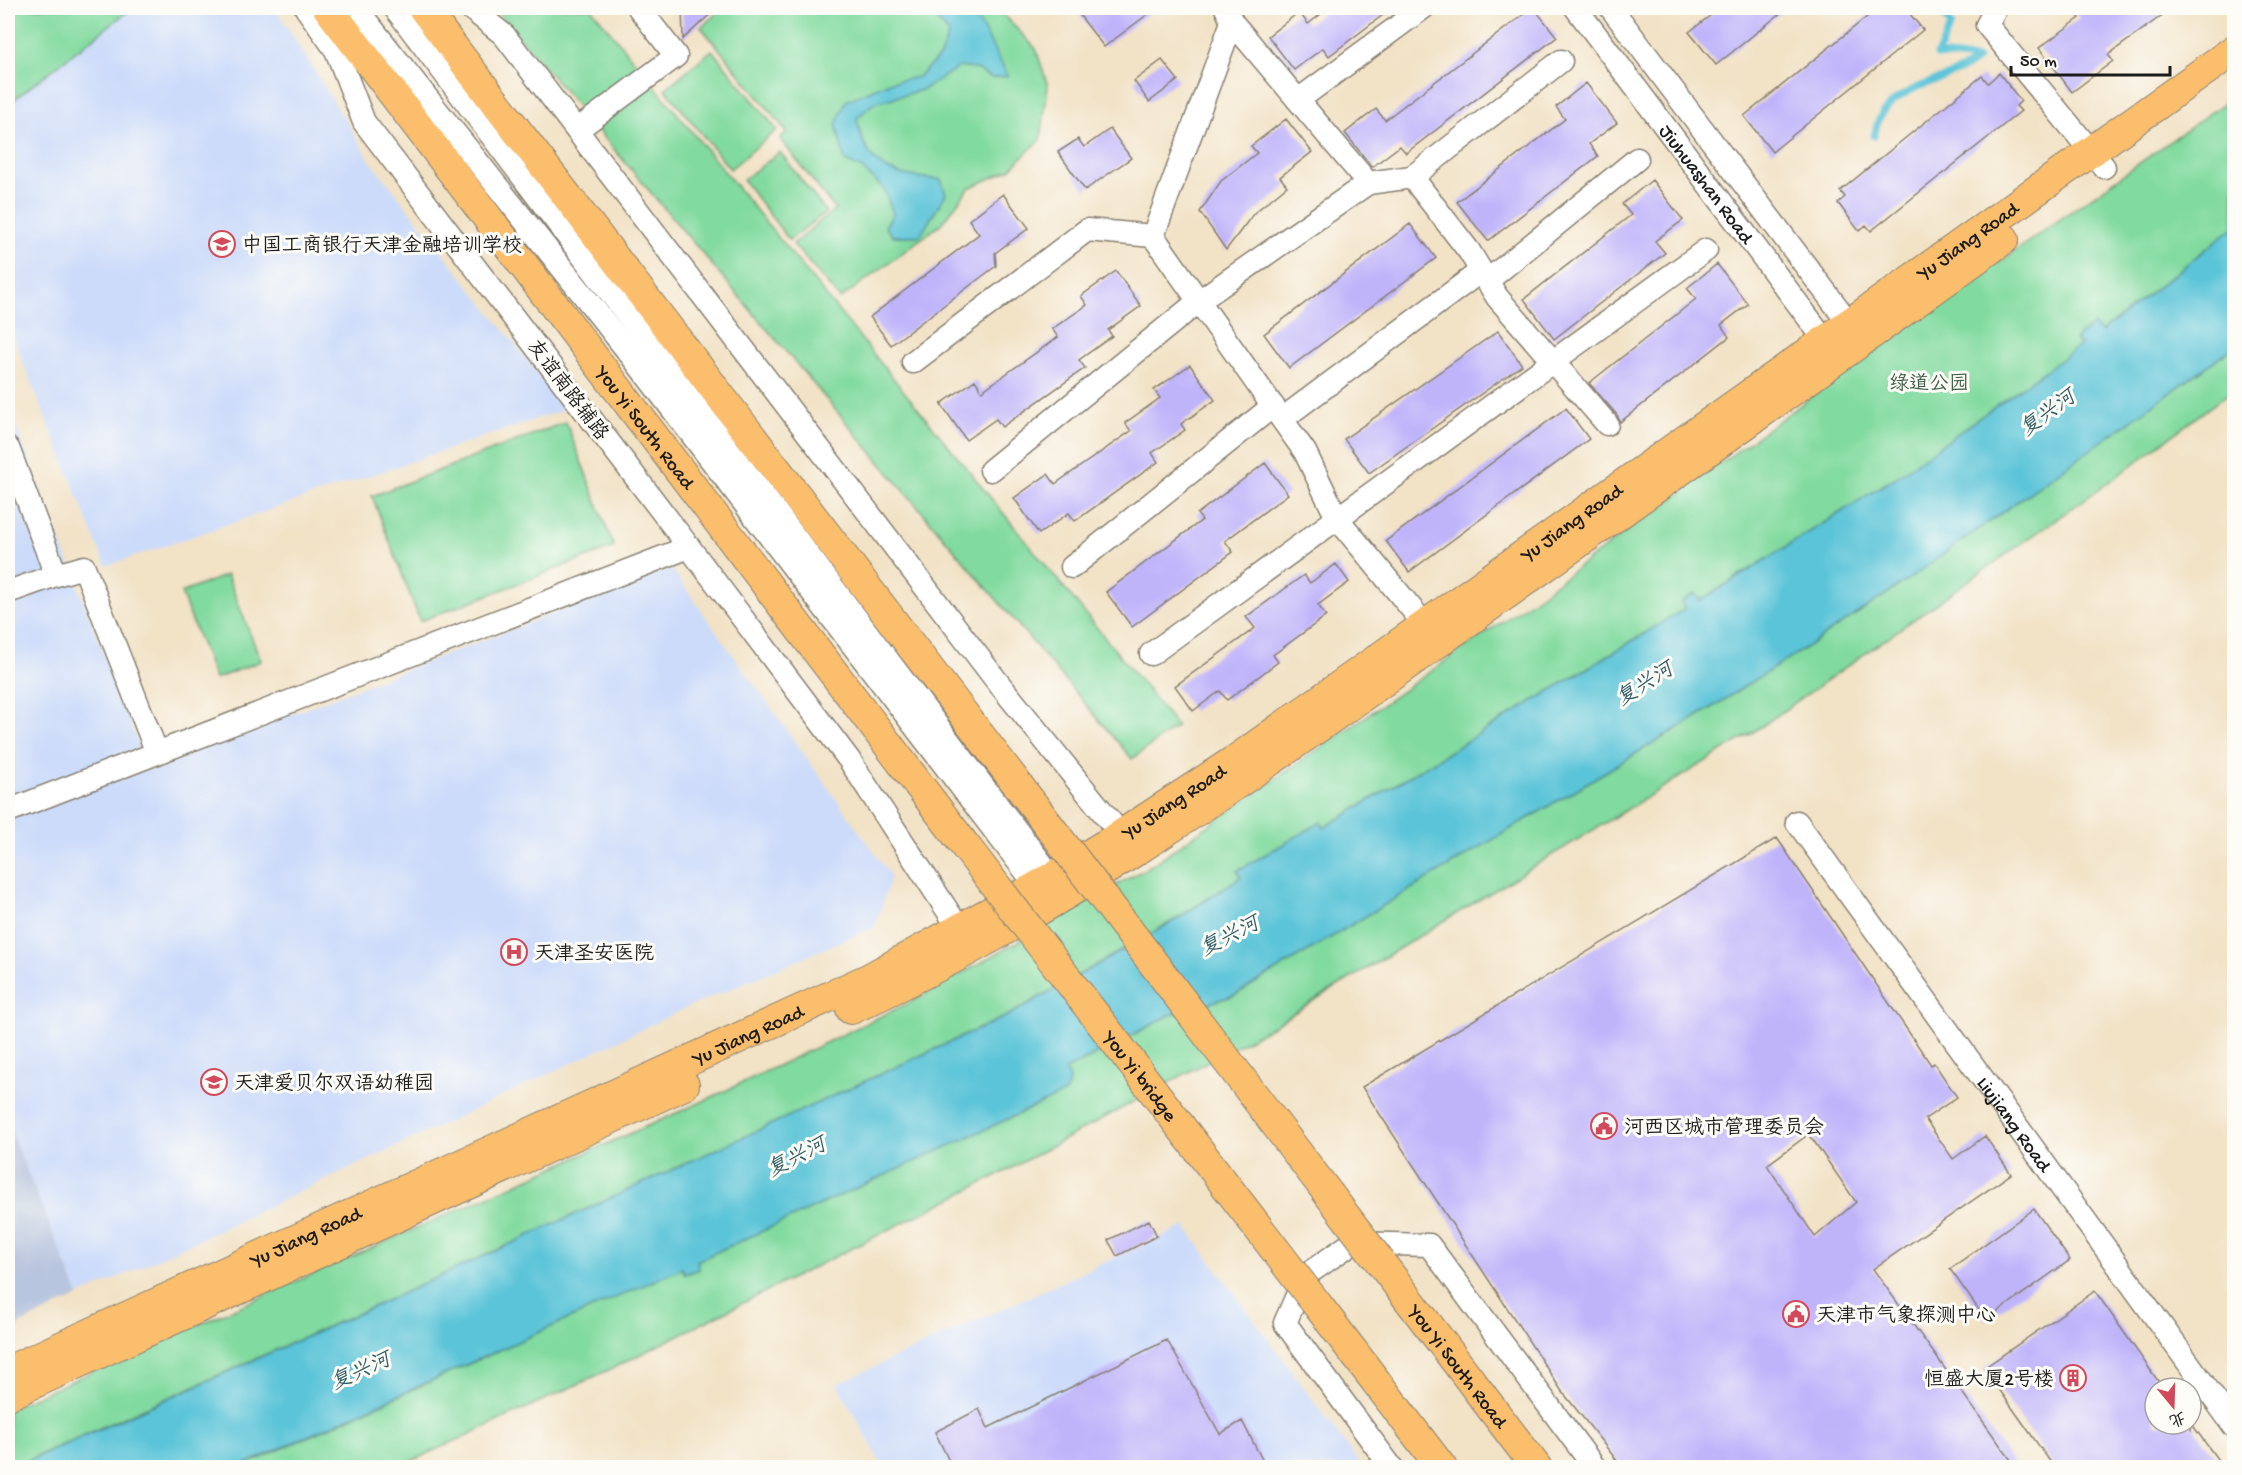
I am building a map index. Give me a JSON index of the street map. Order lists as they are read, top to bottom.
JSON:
{
  "streets": {
    "main road": ["Yu Jiang Road", "You Yi South Road", "You Yi bridge"],
    "street": ["Jiuhuashan Road", "友谊南路辅路", "Liujiang Road"]
  },
  "crossings": [
    ["Jiuhuashan Road", "Yu Jiang Road"],
    ["Yu Jiang Road", "友谊南路辅路"],
    ["You Yi South Road", "You Yi bridge"]
  ],
  "water": ["复兴河"],
  "parks": ["绿道公园"],
  "places": {
    "school or university": ["中国工商银行天津金融培训学校", "天津爱贝尔双语幼稚园"],
    "hospital": ["天津圣安医院"],
    "public building": ["河西区城市管理委员会", "天津市气象探测中心"],
    "building": ["恒盛大厦2号楼"]
  },
  "scale_bar": "50 m",
  "north": "bottom"
}
